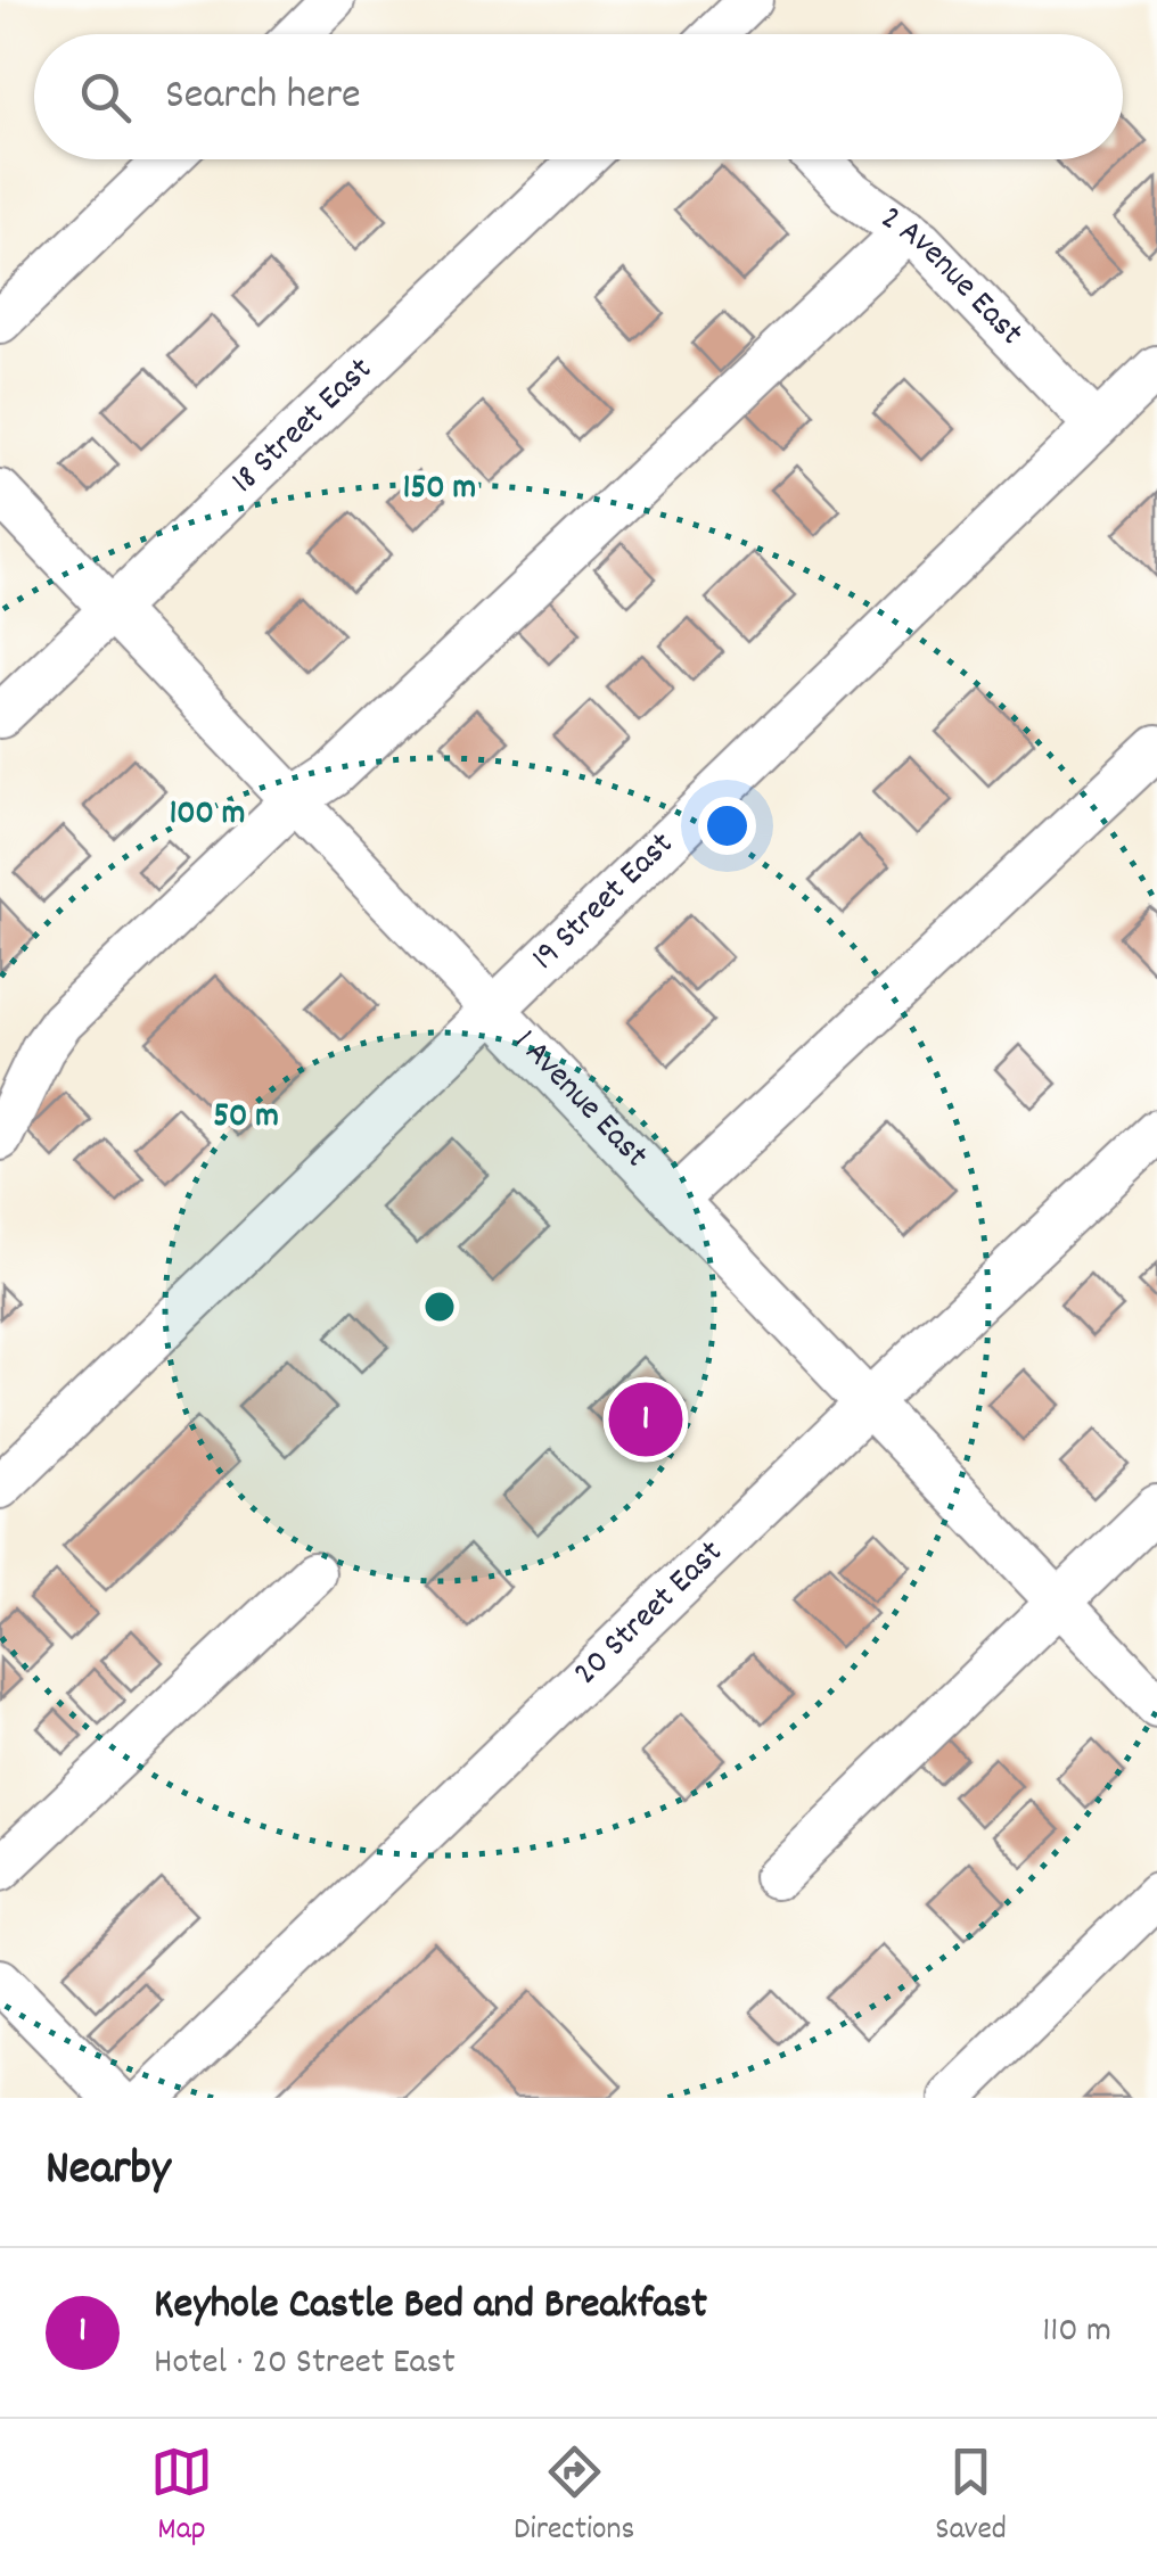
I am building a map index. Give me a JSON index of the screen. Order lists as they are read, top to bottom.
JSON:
{
  "streets": {
    "street": [
      "2 Avenue East",
      "18 Street East",
      "19 Street East",
      "1 Avenue East",
      "20 Street East"
    ]
  },
  "crossings": [
    ["2 Avenue East", "19 Street East"],
    ["18 Street East", "1 Avenue East"],
    ["19 Street East", "1 Avenue East"],
    ["1 Avenue East", "20 Street East"]
  ],
  "page": {
    "search": "Search here",
    "pins": "1",
    "heading": "Nearby",
    "list": [
      {
        "mark": "1",
        "name": "Keyhole Castle Bed and Breakfast",
        "note": "Hotel · 20 Street East",
        "value": "110 m"
      }
    ],
    "nav": ["Map", "Directions", "Saved"]
  },
  "rings": ["150 m", "100 m", "50 m"]
}
